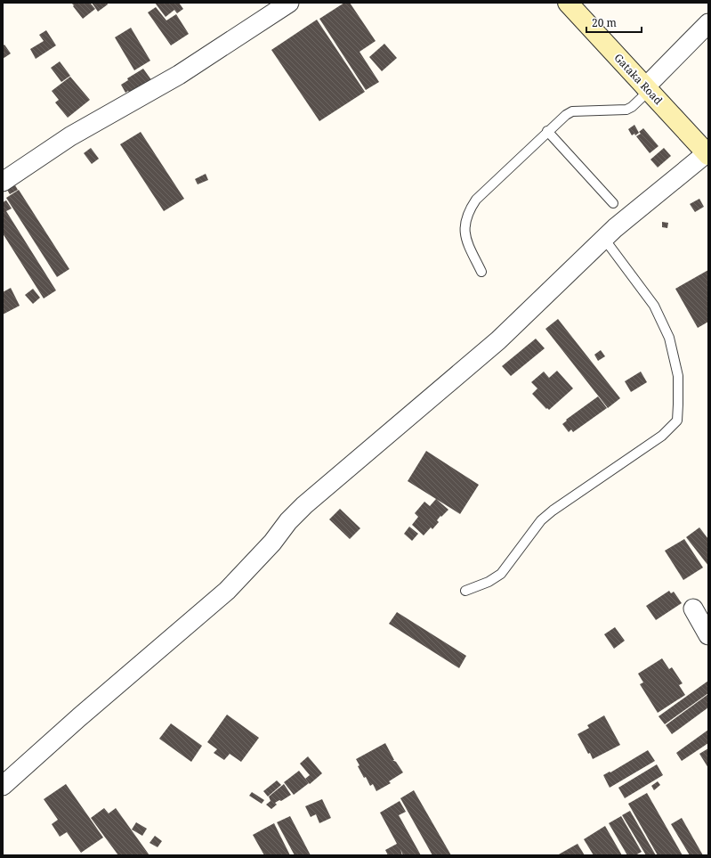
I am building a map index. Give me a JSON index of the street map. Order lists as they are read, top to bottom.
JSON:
{
  "streets": {
    "street": ["Gataka Road"]
  },
  "scale_bar": "20 m"
}
